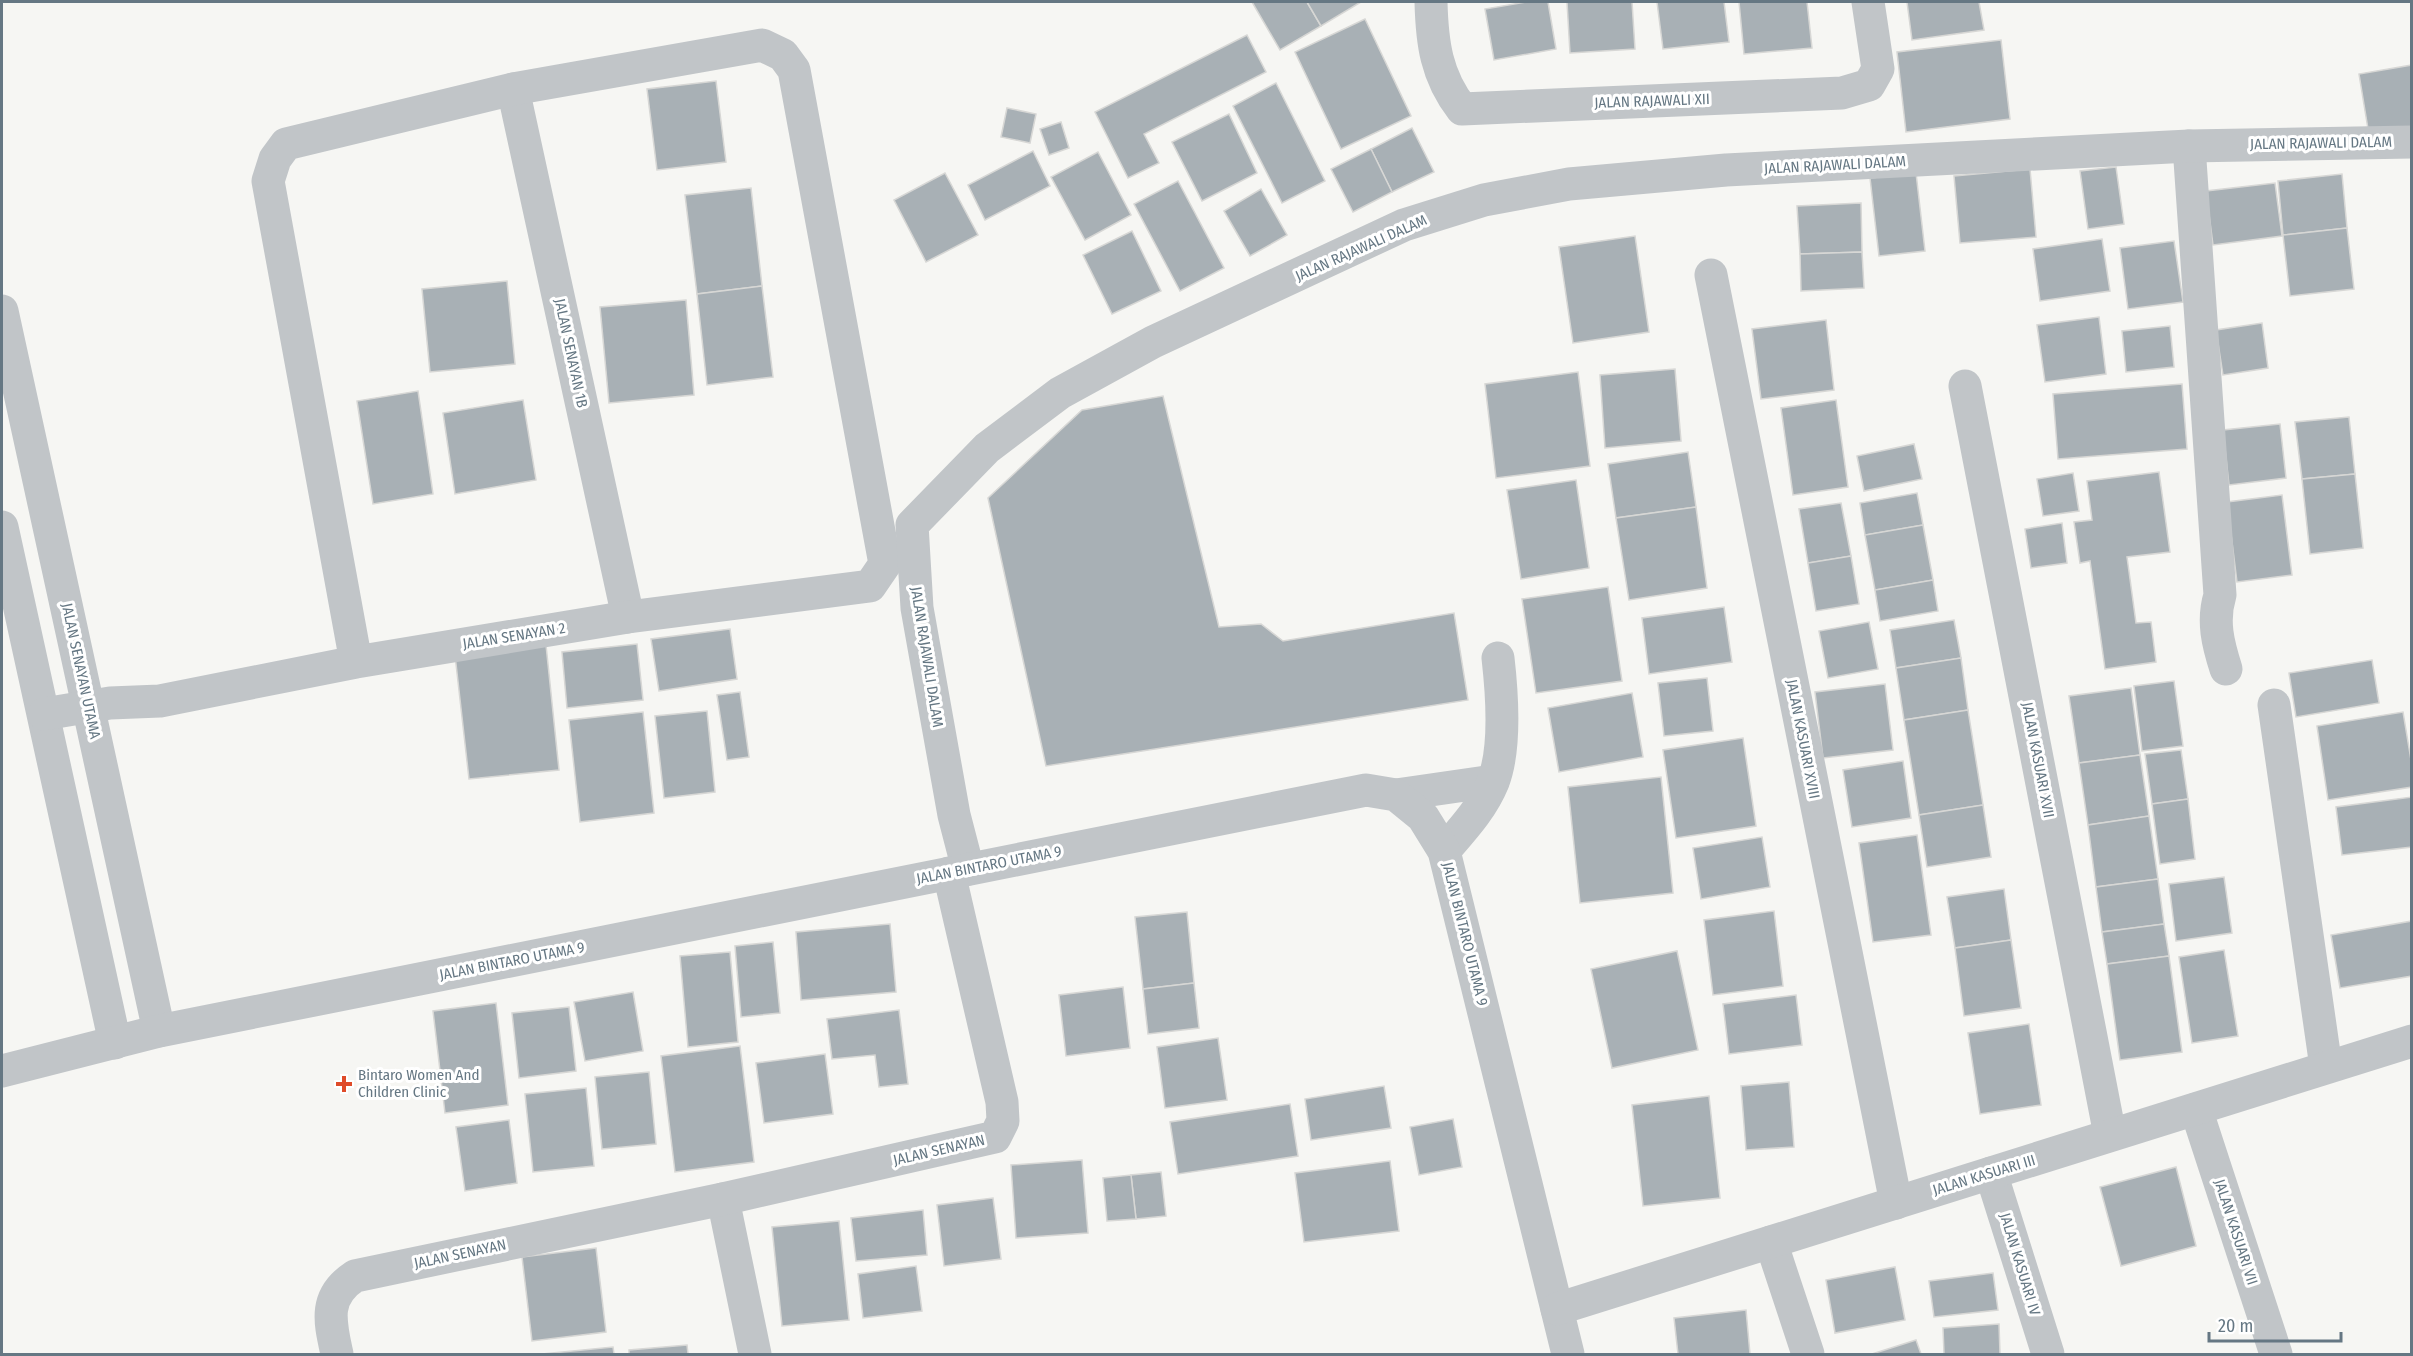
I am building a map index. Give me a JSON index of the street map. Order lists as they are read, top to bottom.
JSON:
{
  "streets": {
    "street": [
      "JALAN RAJAWALI XII",
      "JALAN RAJAWALI DALAM",
      "JALAN SENAYAN 1B",
      "JALAN SENAYAN 2",
      "JALAN SENAYAN UTAMA",
      "JALAN KASUARI XVIII",
      "JALAN KASUARI XVII",
      "JALAN BINTARO UTAMA 9",
      "JALAN SENAYAN",
      "JALAN KASUARI III",
      "JALAN KASUARI VII",
      "JALAN KASUARI IV"
    ]
  },
  "crossings": [
    ["JALAN RAJAWALI DALAM", "JALAN BINTARO UTAMA 9"],
    ["JALAN RAJAWALI DALAM", "JALAN SENAYAN"],
    ["JALAN SENAYAN 1B", "JALAN SENAYAN 2"],
    ["JALAN SENAYAN 2", "JALAN SENAYAN UTAMA"],
    ["JALAN SENAYAN UTAMA", "JALAN BINTARO UTAMA 9"],
    ["JALAN KASUARI XVIII", "JALAN KASUARI III"],
    ["JALAN KASUARI XVII", "JALAN KASUARI III"],
    ["JALAN BINTARO UTAMA 9", "JALAN SENAYAN"],
    ["JALAN BINTARO UTAMA 9", "JALAN KASUARI III"],
    ["JALAN KASUARI III", "JALAN KASUARI VII"],
    ["JALAN KASUARI III", "JALAN KASUARI IV"]
  ],
  "places": {
    "health": ["Bintaro Women And Children Clinic"]
  },
  "scale_bar": "20 m"
}
